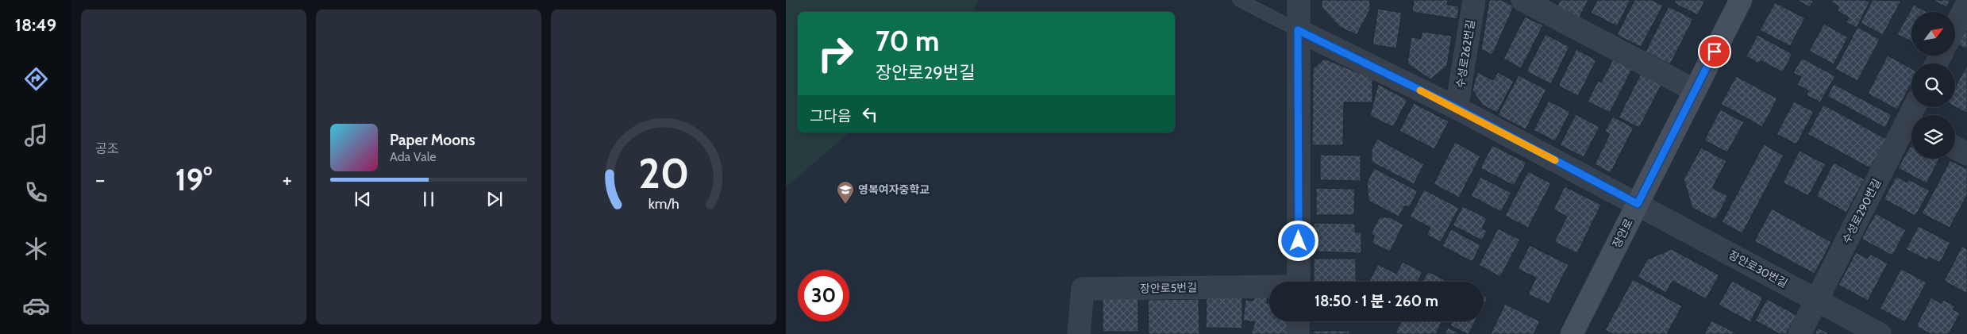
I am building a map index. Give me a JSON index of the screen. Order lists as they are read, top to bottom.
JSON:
{
  "streets": {
    "main road": ["장안로"],
    "street": [
      "수성로262번길",
      "수성로290번길",
      "장안로30번길",
      "장안로5번길"
    ]
  },
  "crossings": [
    ["수성로262번길", "장안로30번길"],
    ["수성로290번길", "장안로30번길"],
    ["장안로", "장안로30번길"]
  ],
  "places": {
    "school or university": ["영복여자중학교"]
  },
  "north": "top right",
  "page": {
    "tabs": "18:49",
    "tile": "공조",
    "turn": ["70 m", "장안로29번길"],
    "then": "그다음",
    "song": ["Paper Moons", "Ada Vale"],
    "heat": ["−", "19°", "+"],
    "limit": "30",
    "trip": "18:50 · 1 분 · 260 m",
    "gauge": ["20", "km/h"]
  }
}
